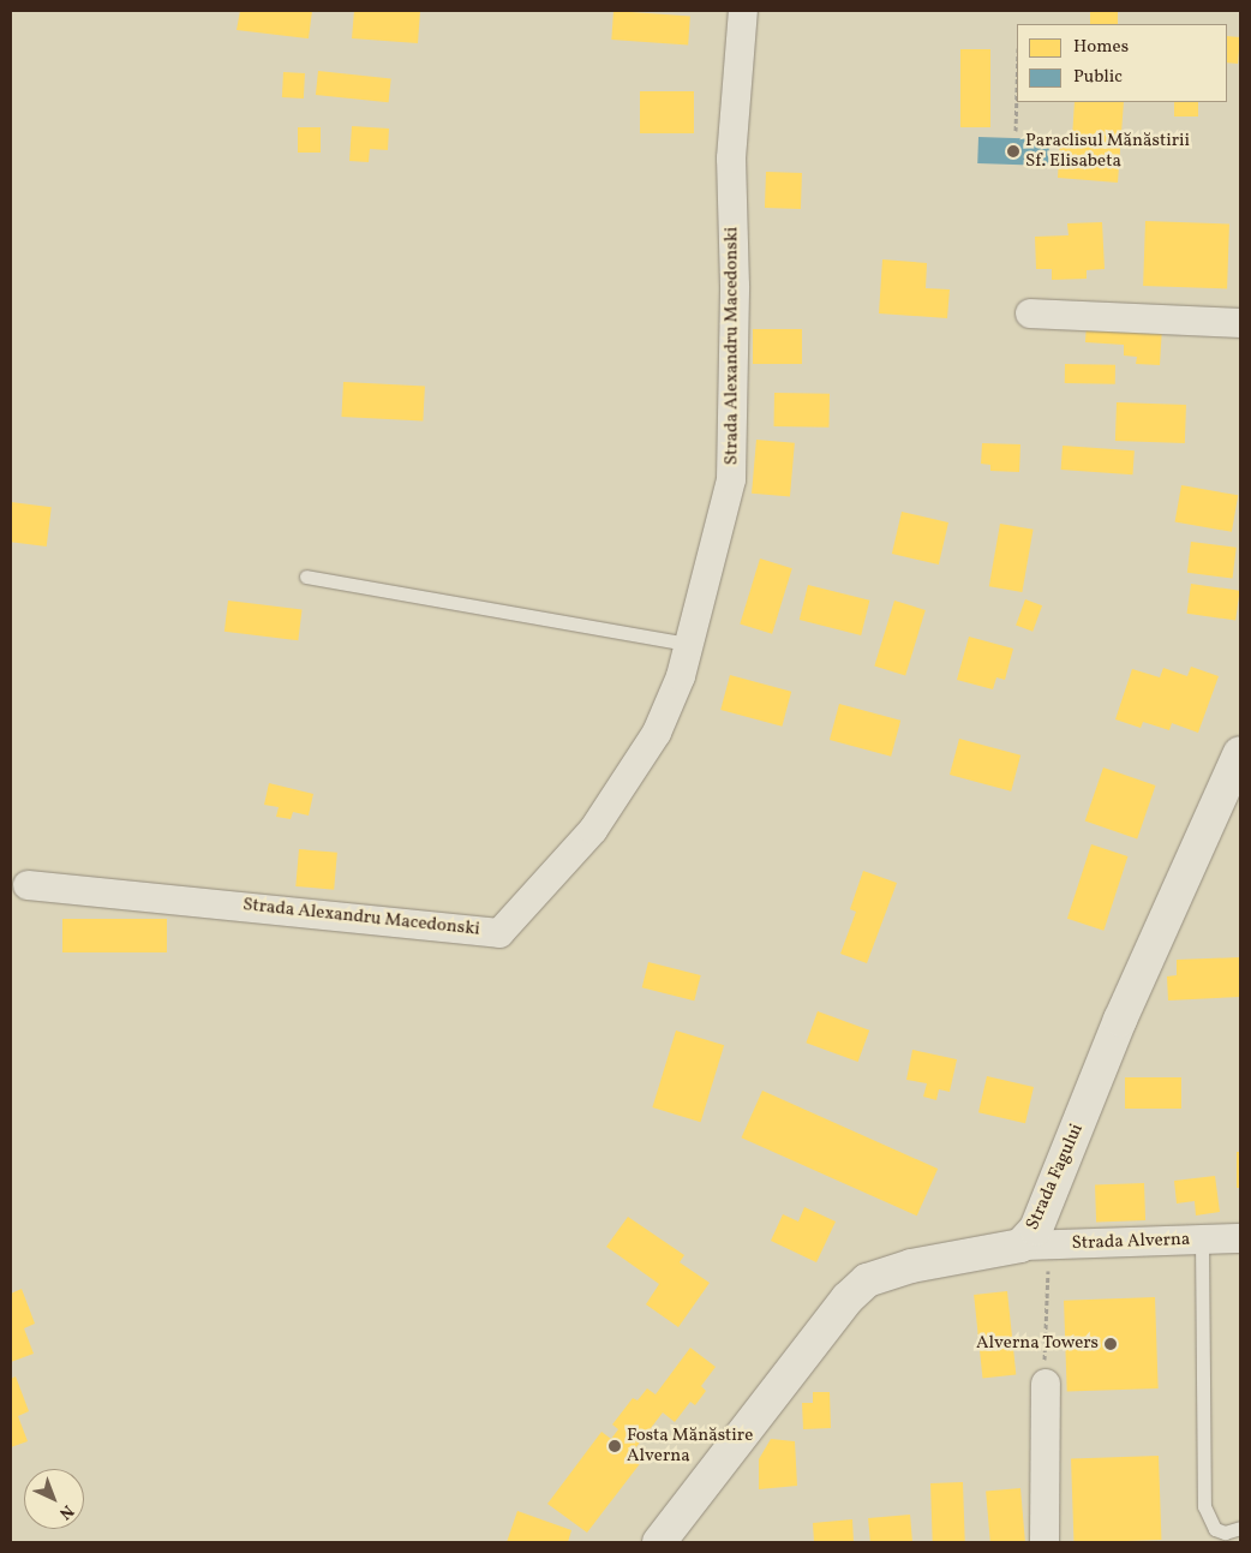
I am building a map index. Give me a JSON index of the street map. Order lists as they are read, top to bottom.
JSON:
{
  "streets": {
    "street": ["Strada Alexandru Macedonski", "Strada Fagului", "Strada Alverna"]
  },
  "crossings": [
    ["Strada Fagului", "Strada Alverna"]
  ],
  "places": ["Paraclisul Mănăstirii Sf. Elisabeta", "Alverna Towers", "Fosta Mănăstire Alverna"],
  "legend": ["Homes", "Public"],
  "north": "bottom right"
}
